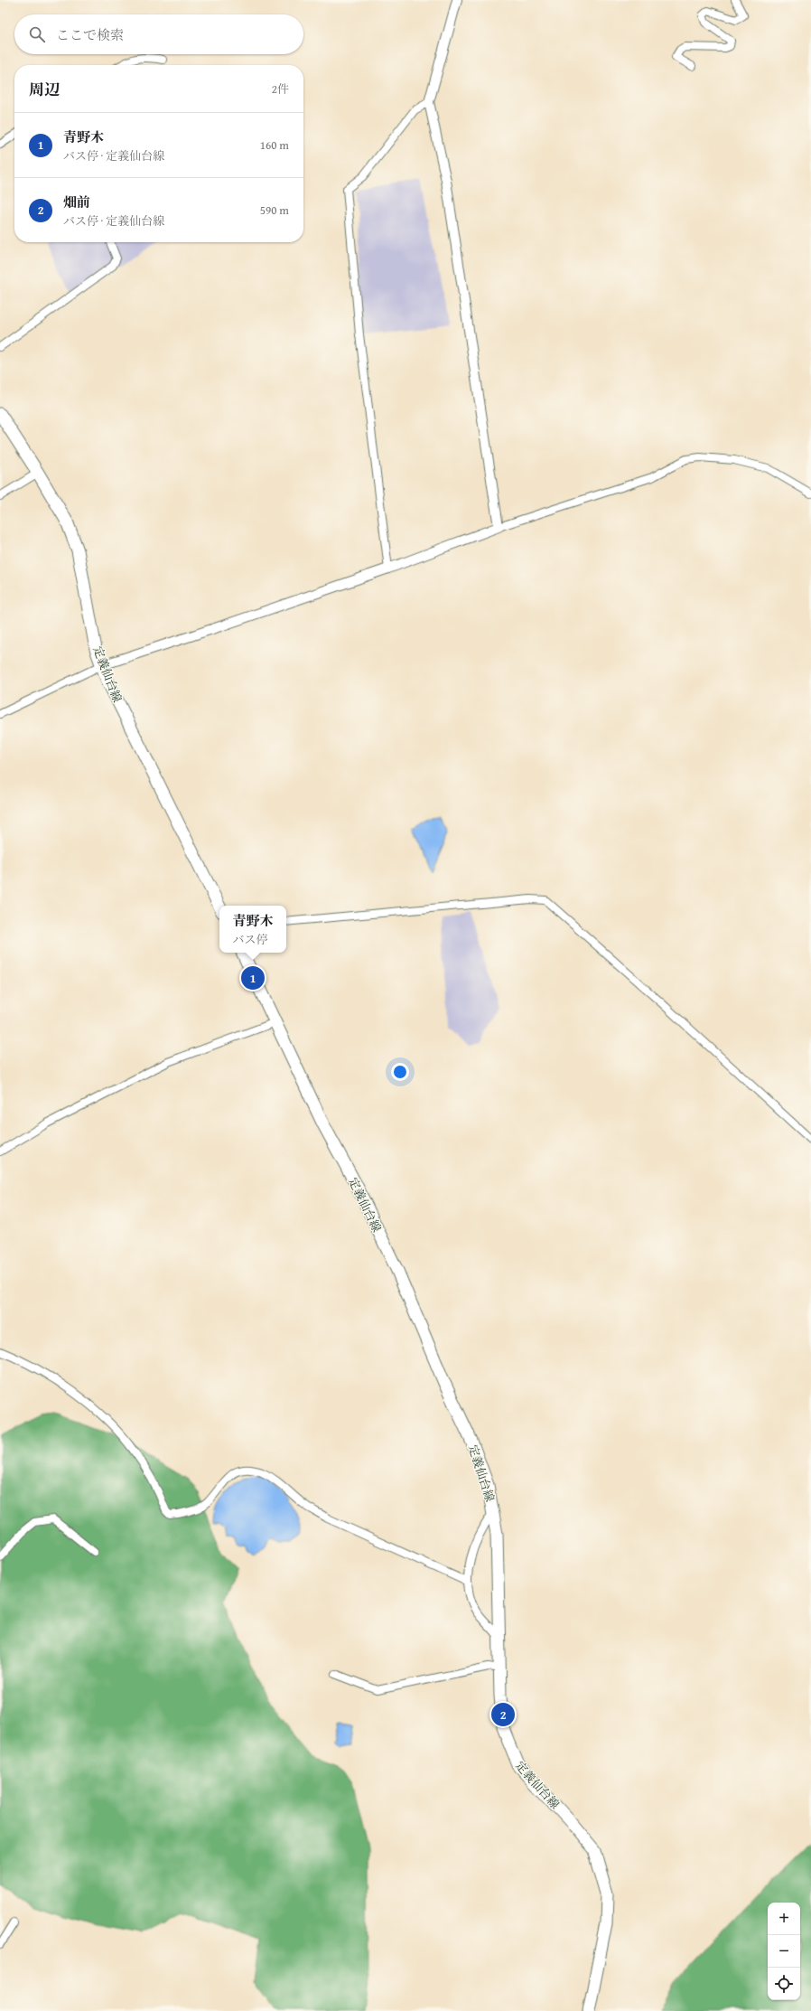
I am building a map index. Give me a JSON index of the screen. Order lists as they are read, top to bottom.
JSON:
{
  "streets": {
    "main road": ["定義仙台線"]
  },
  "page": {
    "search": "ここで検索",
    "heading": ["周辺", "2件"],
    "list": [
      {
        "mark": "1",
        "name": "青野木",
        "note": "バス停 · 定義仙台線",
        "value": "160 m"
      },
      {
        "mark": "2",
        "name": "畑前",
        "note": "バス停 · 定義仙台線",
        "value": "590 m"
      }
    ],
    "popup": ["青野木", "バス停"],
    "pins": ["1", "2"],
    "map_buttons": ["+", "−"]
  }
}
